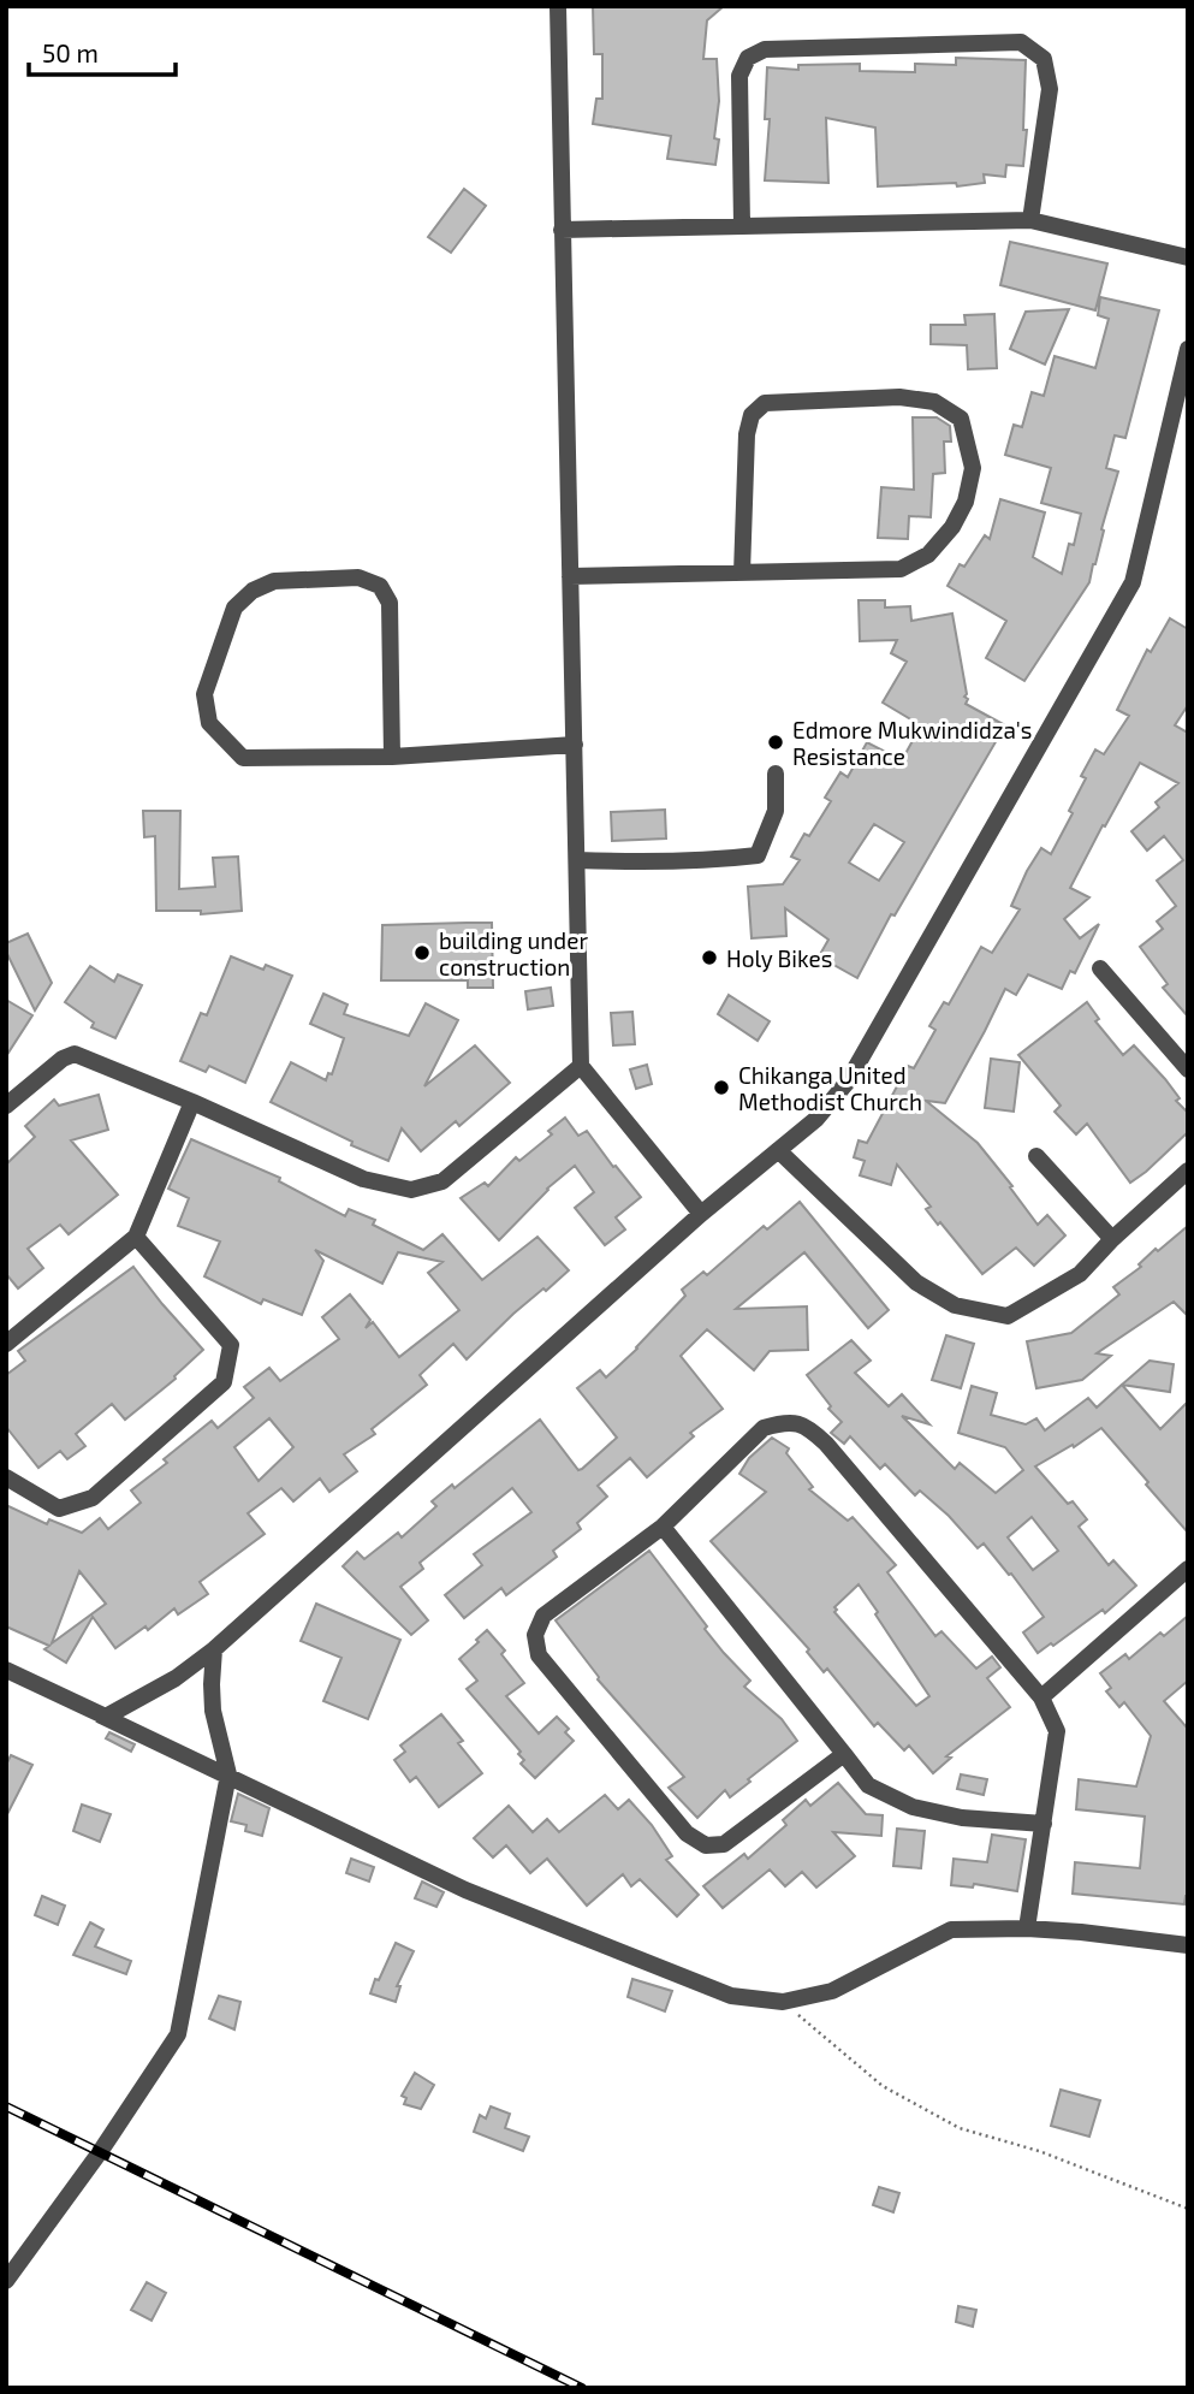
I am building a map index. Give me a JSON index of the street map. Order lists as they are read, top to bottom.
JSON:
{
  "places": [
    "Edmore Mukwindidza's Resistance",
    "building under construction",
    "Holy Bikes",
    "Chikanga United Methodist Church"
  ],
  "scale_bar": "50 m"
}
